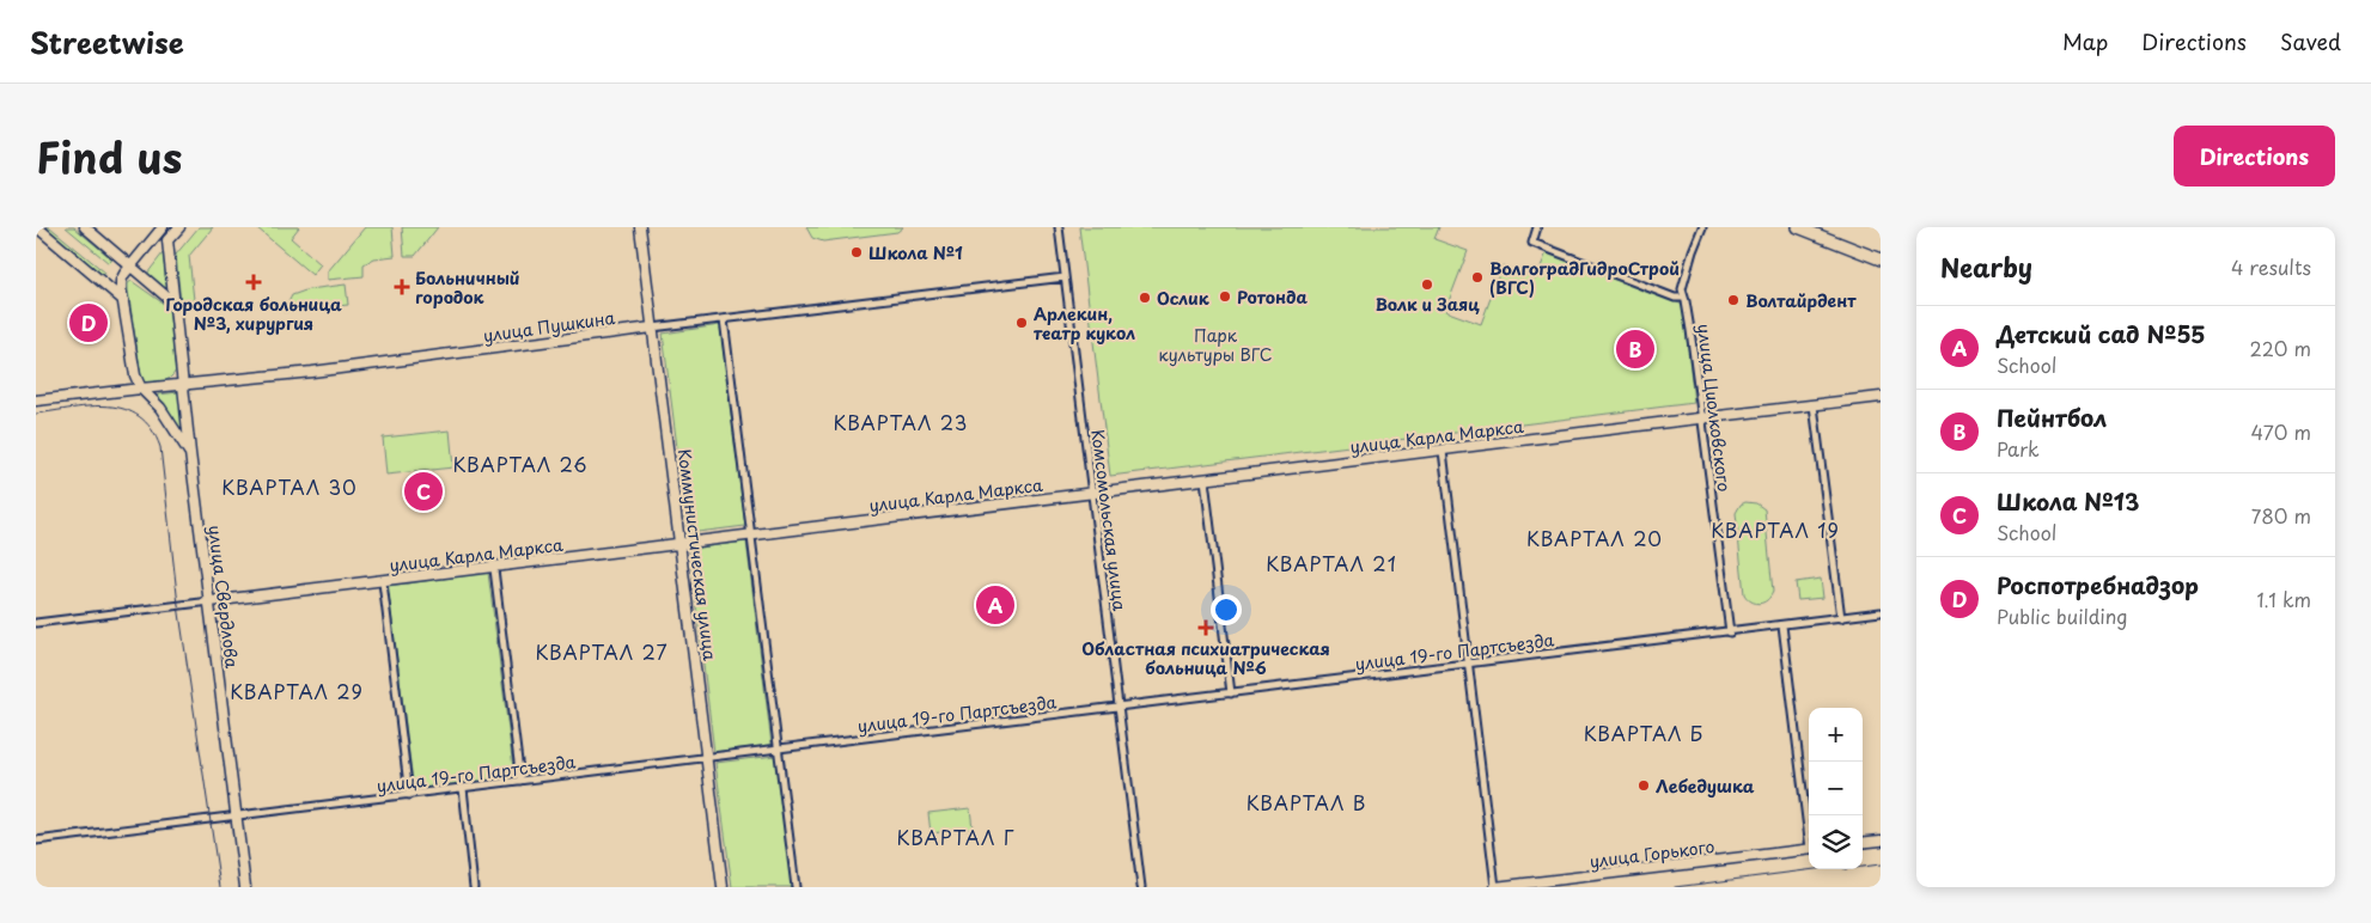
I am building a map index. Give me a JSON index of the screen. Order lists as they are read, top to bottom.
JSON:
{
  "streets": {
    "street": [
      "улица Пушкина",
      "улица Циолковского",
      "улица Карла Маркса",
      "Комсомольская улица",
      "Коммунистическая улица",
      "улица Свердлова",
      "улица 19-го Партсъезда",
      "улица Горького"
    ]
  },
  "crossings": [
    ["улица Пушкина", "Комсомольская улица"],
    ["улица Пушкина", "Коммунистическая улица"],
    ["улица Пушкина", "улица Свердлова"],
    ["улица Циолковского", "улица Карла Маркса"],
    ["улица Циолковского", "улица 19-го Партсъезда"],
    ["улица Карла Маркса", "Комсомольская улица"],
    ["улица Карла Маркса", "Коммунистическая улица"],
    ["улица Карла Маркса", "улица Свердлова"],
    ["Комсомольская улица", "улица 19-го Партсъезда"],
    ["Коммунистическая улица", "улица 19-го Партсъезда"],
    ["улица Свердлова", "улица 19-го Партсъезда"]
  ],
  "districts": [
    "КВАРТАЛ 23",
    "КВАРТАЛ 26",
    "КВАРТАЛ 30",
    "КВАРТАЛ 19",
    "КВАРТАЛ 20",
    "КВАРТАЛ 21",
    "КВАРТАЛ 27",
    "КВАРТАЛ 29",
    "КВАРТАЛ Б",
    "КВАРТАЛ В",
    "КВАРТАЛ Г"
  ],
  "parks": ["Парк культуры ВГС"],
  "places": {
    "other": [
      "Школа №1",
      "ВолгоградГидроСтрой (ВГС)",
      "Волк и Заяц",
      "Ротонда",
      "Ослик",
      "Волтайрдент",
      "Арлекин, театр кукол",
      "Лебедушка"
    ],
    "health": ["Городская больница №3, хирургия", "Больничный городок", "Областная психиатрическая больница №6"]
  },
  "page": {
    "header": "Streetwise",
    "nav": ["Map", "Directions", "Saved"],
    "title": "Find us",
    "buttons": "Directions",
    "heading": ["Nearby", "4 results"],
    "pins": [
      "D",
      "B",
      "C",
      "A"
    ],
    "list": [
      {
        "mark": "A",
        "name": "Детский сад №55",
        "note": "School",
        "value": "220 m"
      },
      {
        "mark": "B",
        "name": "Пейнтбол",
        "note": "Park",
        "value": "470 m"
      },
      {
        "mark": "C",
        "name": "Школа №13",
        "note": "School",
        "value": "780 m"
      },
      {
        "mark": "D",
        "name": "Роспотребнадзор",
        "note": "Public building",
        "value": "1.1 km"
      }
    ],
    "map_buttons": ["+", "−"]
  }
}
